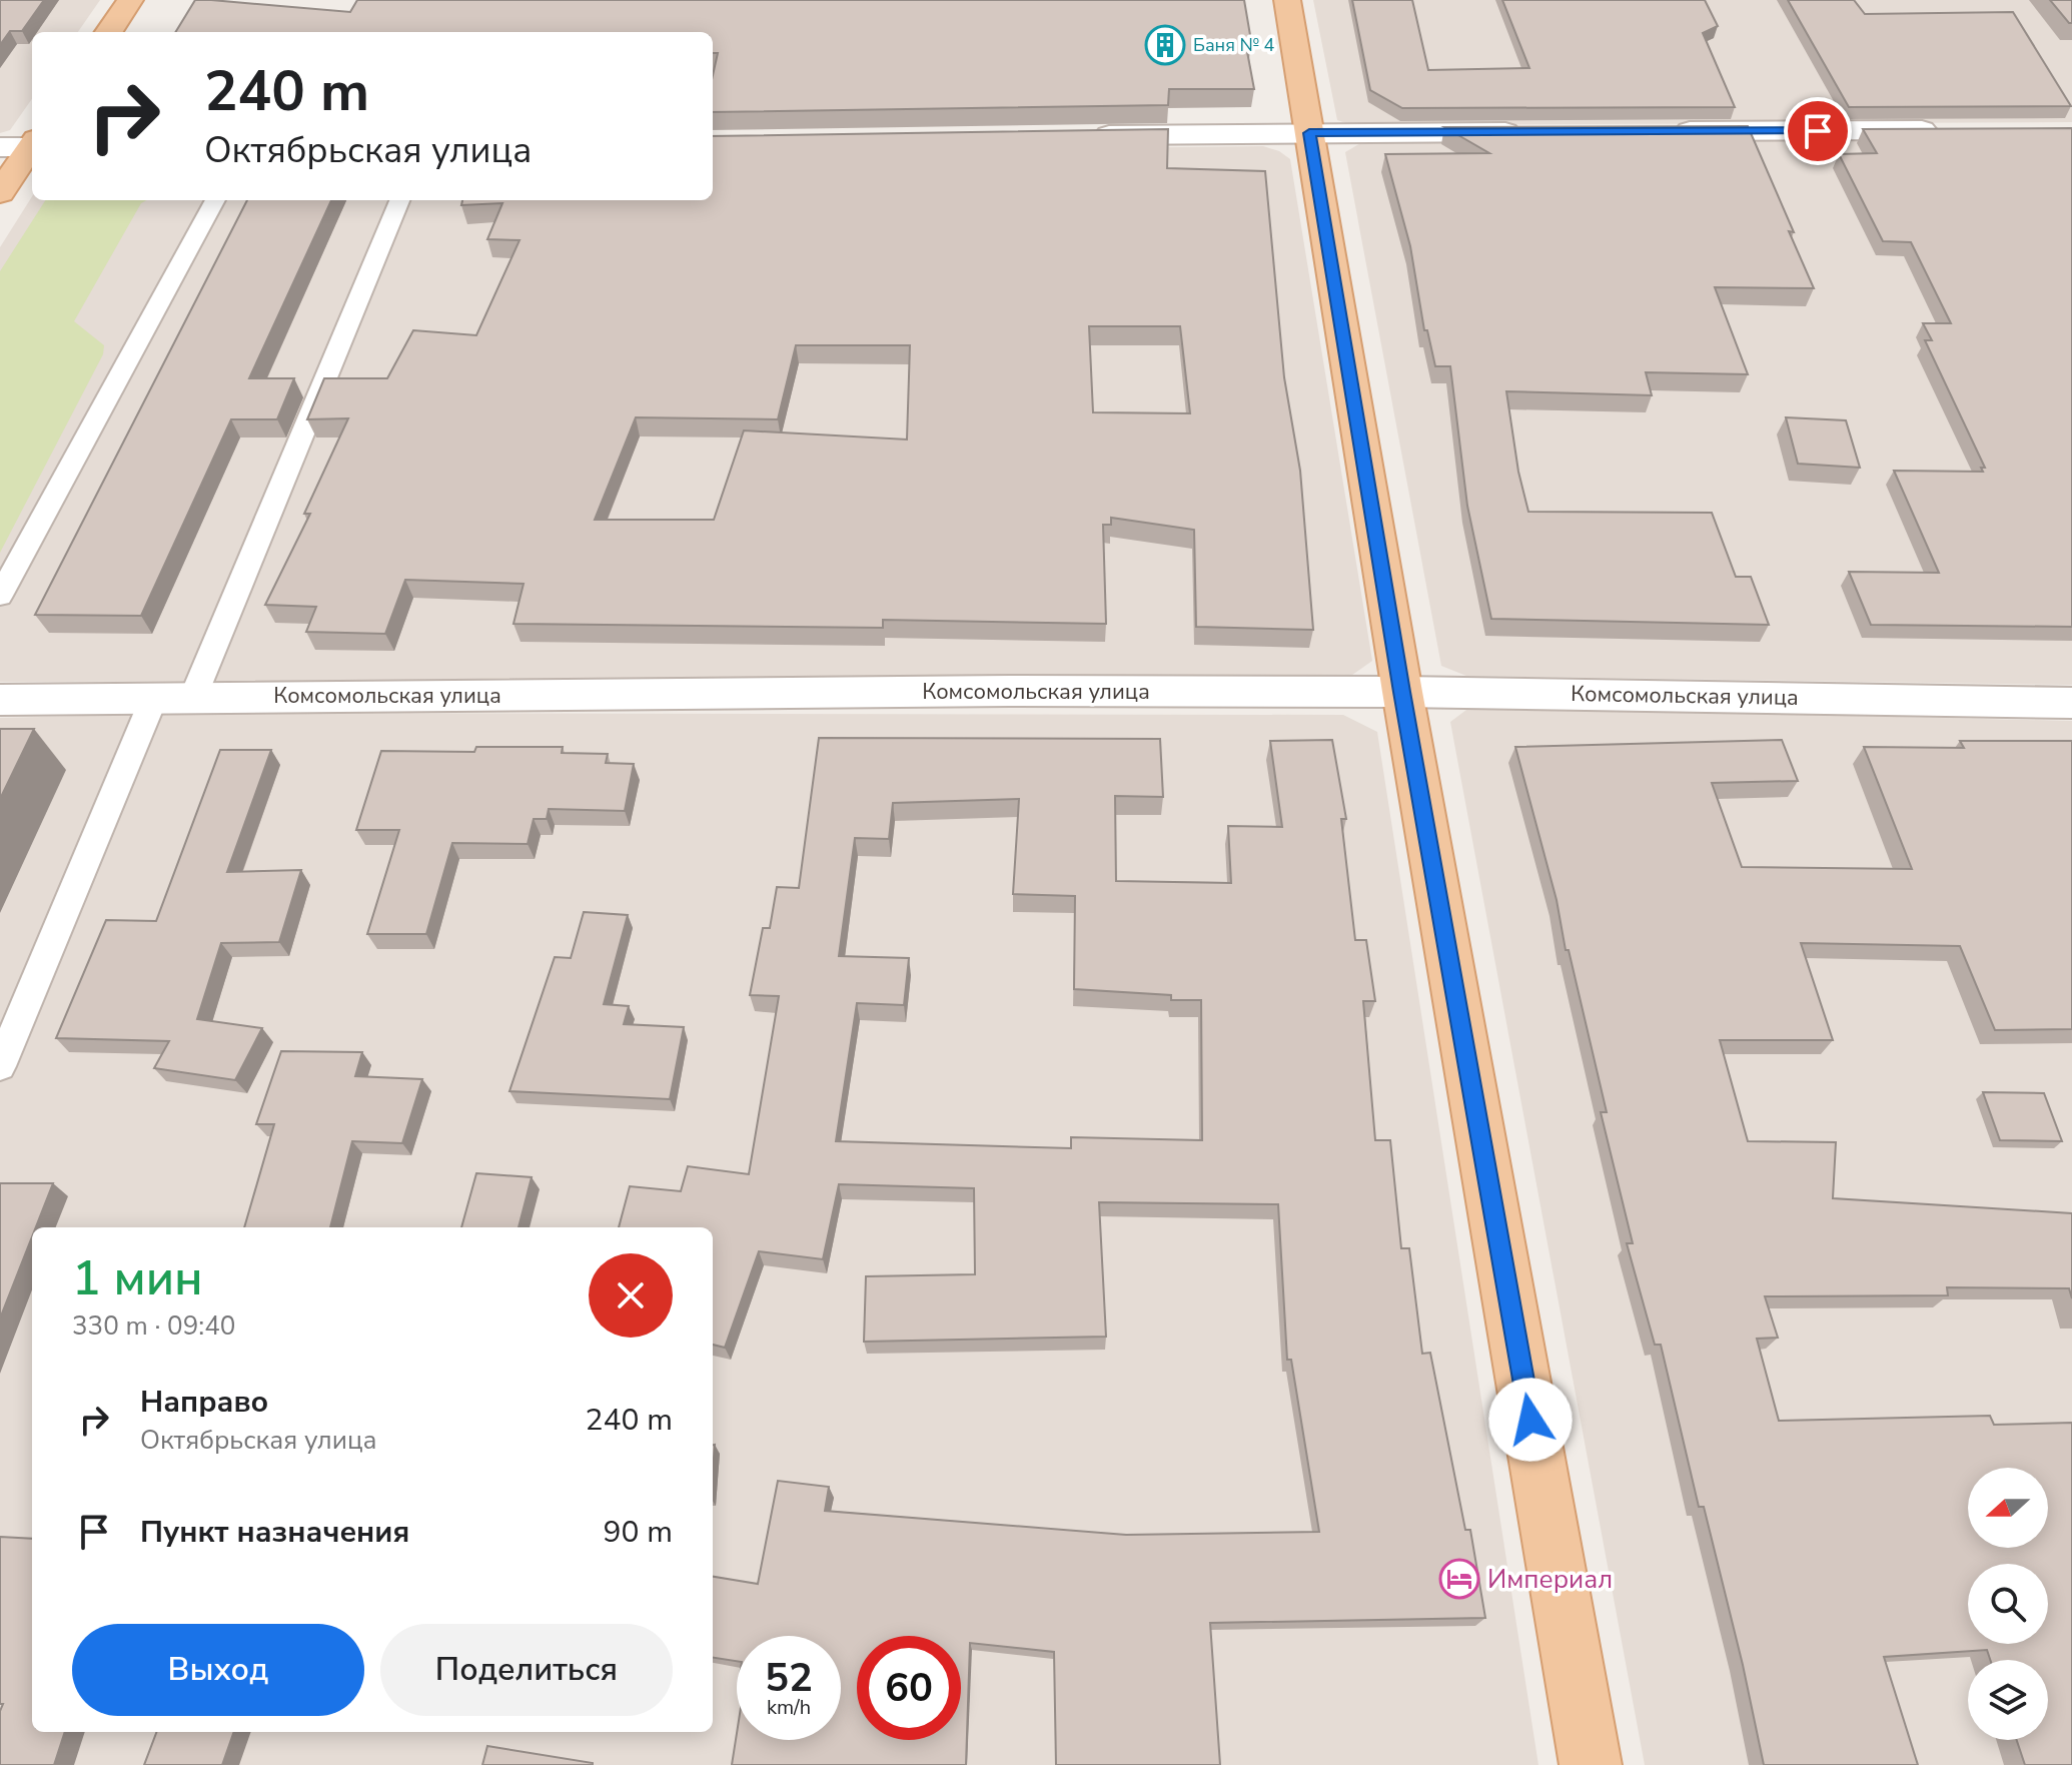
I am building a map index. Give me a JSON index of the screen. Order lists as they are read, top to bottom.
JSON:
{
  "streets": {
    "street": ["Комсомольская улица"]
  },
  "places": {
    "building": ["Баня № 4"],
    "hotel": ["Империал"]
  },
  "north": "left",
  "page": {
    "turn": ["240 m", "Октябрьская улица"],
    "heading": ["1 мин", "330 m · 09:40"],
    "list": [
      {
        "name": "Направо",
        "note": "Октябрьская улица",
        "value": "240 m"
      },
      {
        "name": "Пункт назначения",
        "value": "90 m"
      }
    ],
    "buttons": ["Выход", "Поделиться"],
    "speed": "52 km/h",
    "limit": "60"
  }
}
